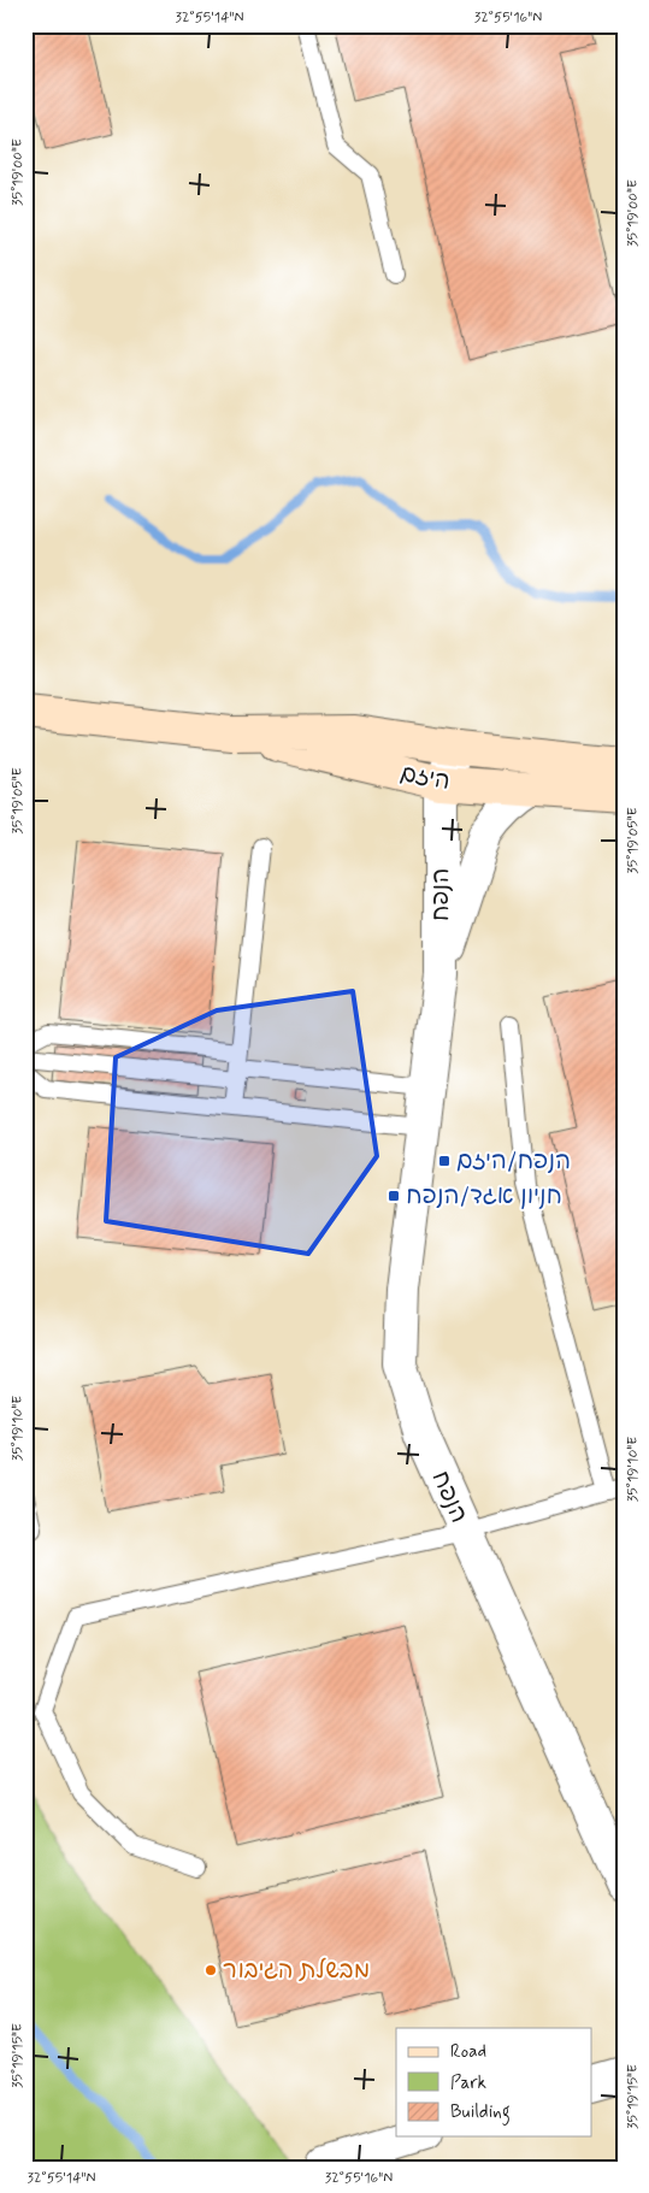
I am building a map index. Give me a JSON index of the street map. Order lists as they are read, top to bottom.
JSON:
{
  "streets": {
    "street": ["היזם", "הנפח"]
  },
  "crossings": [
    ["היזם", "הנפח"]
  ],
  "places": {
    "transit": ["הנפח/היזם", "חניון אגד/הנפח"],
    "other": ["מבשלת הגיבור"]
  },
  "legend": ["Road", "Park", "Building"],
  "coordinates": [
    "32°55'14\"N",
    "32°55'16\"N",
    "35°19'00\"E",
    "35°19'05\"E",
    "35°19'10\"E",
    "35°19'15\"E"
  ]
}
